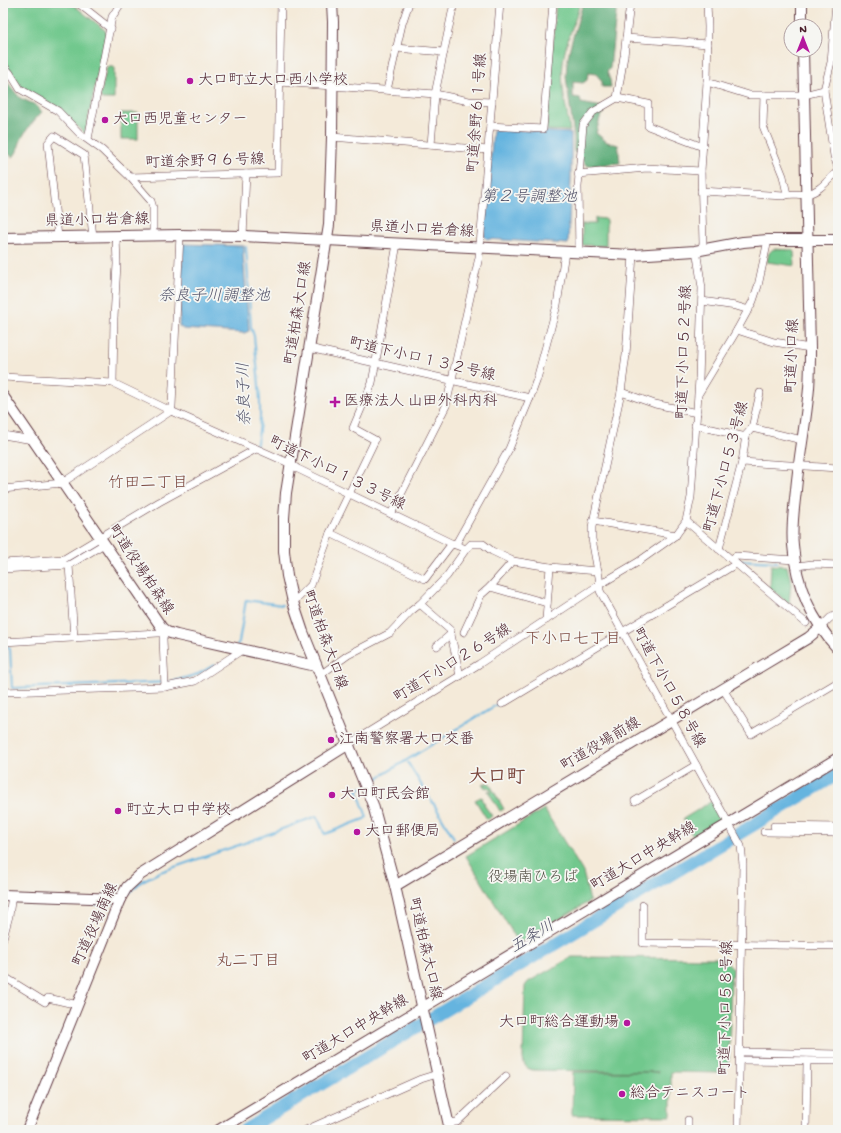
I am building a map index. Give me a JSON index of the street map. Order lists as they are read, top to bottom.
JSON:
{
  "streets": {
    "street": [
      "町道余野６１号線",
      "町道余野９６号線",
      "県道小口岩倉線",
      "町道柏森大口線",
      "町道下小口５２号線",
      "町道小口線",
      "町道下小口１３２号線",
      "町道下小口５３号線",
      "町道下小口１３３号線",
      "町道役場柏森線",
      "町道下小口２６号線",
      "町道下小口５８号線",
      "町道役場前線",
      "町道大口中央幹線",
      "町道役場南線"
    ]
  },
  "crossings": [
    ["町道余野６１号線", "県道小口岩倉線"],
    ["町道余野６１号線", "町道下小口１３２号線"],
    ["町道余野６１号線", "町道下小口１３３号線"],
    ["県道小口岩倉線", "町道柏森大口線"],
    ["県道小口岩倉線", "町道下小口５２号線"],
    ["県道小口岩倉線", "町道小口線"],
    ["県道小口岩倉線", "町道下小口５８号線"],
    ["町道柏森大口線", "町道下小口１３２号線"],
    ["町道柏森大口線", "町道下小口１３３号線"],
    ["町道柏森大口線", "町道役場柏森線"],
    ["町道柏森大口線", "町道下小口２６号線"],
    ["町道柏森大口線", "町道役場前線"],
    ["町道柏森大口線", "町道大口中央幹線"],
    ["町道柏森大口線", "町道役場南線"],
    ["町道下小口５２号線", "町道下小口２６号線"],
    ["町道小口線", "町道役場前線"],
    ["町道下小口２６号線", "町道下小口５８号線"],
    ["町道下小口２６号線", "町道役場南線"],
    ["町道下小口５８号線", "町道役場前線"],
    ["町道下小口５８号線", "町道大口中央幹線"]
  ],
  "districts": [
    "竹田二丁目",
    "下小口七丁目",
    "大口町",
    "丸二丁目"
  ],
  "water": [
    "第２号調整池",
    "奈良子川調整池",
    "奈良子川",
    "五条川"
  ],
  "parks": ["役場南ひろば"],
  "places": {
    "other": [
      "大口町立大口西小学校",
      "大口西児童センター",
      "江南警察署大口交番",
      "大口町民会館",
      "町立大口中学校",
      "大口郵便局",
      "大口町総合運動場",
      "総合テニスコート"
    ],
    "health": ["医療法人 山田外科内科"]
  },
  "north": "top"
}
